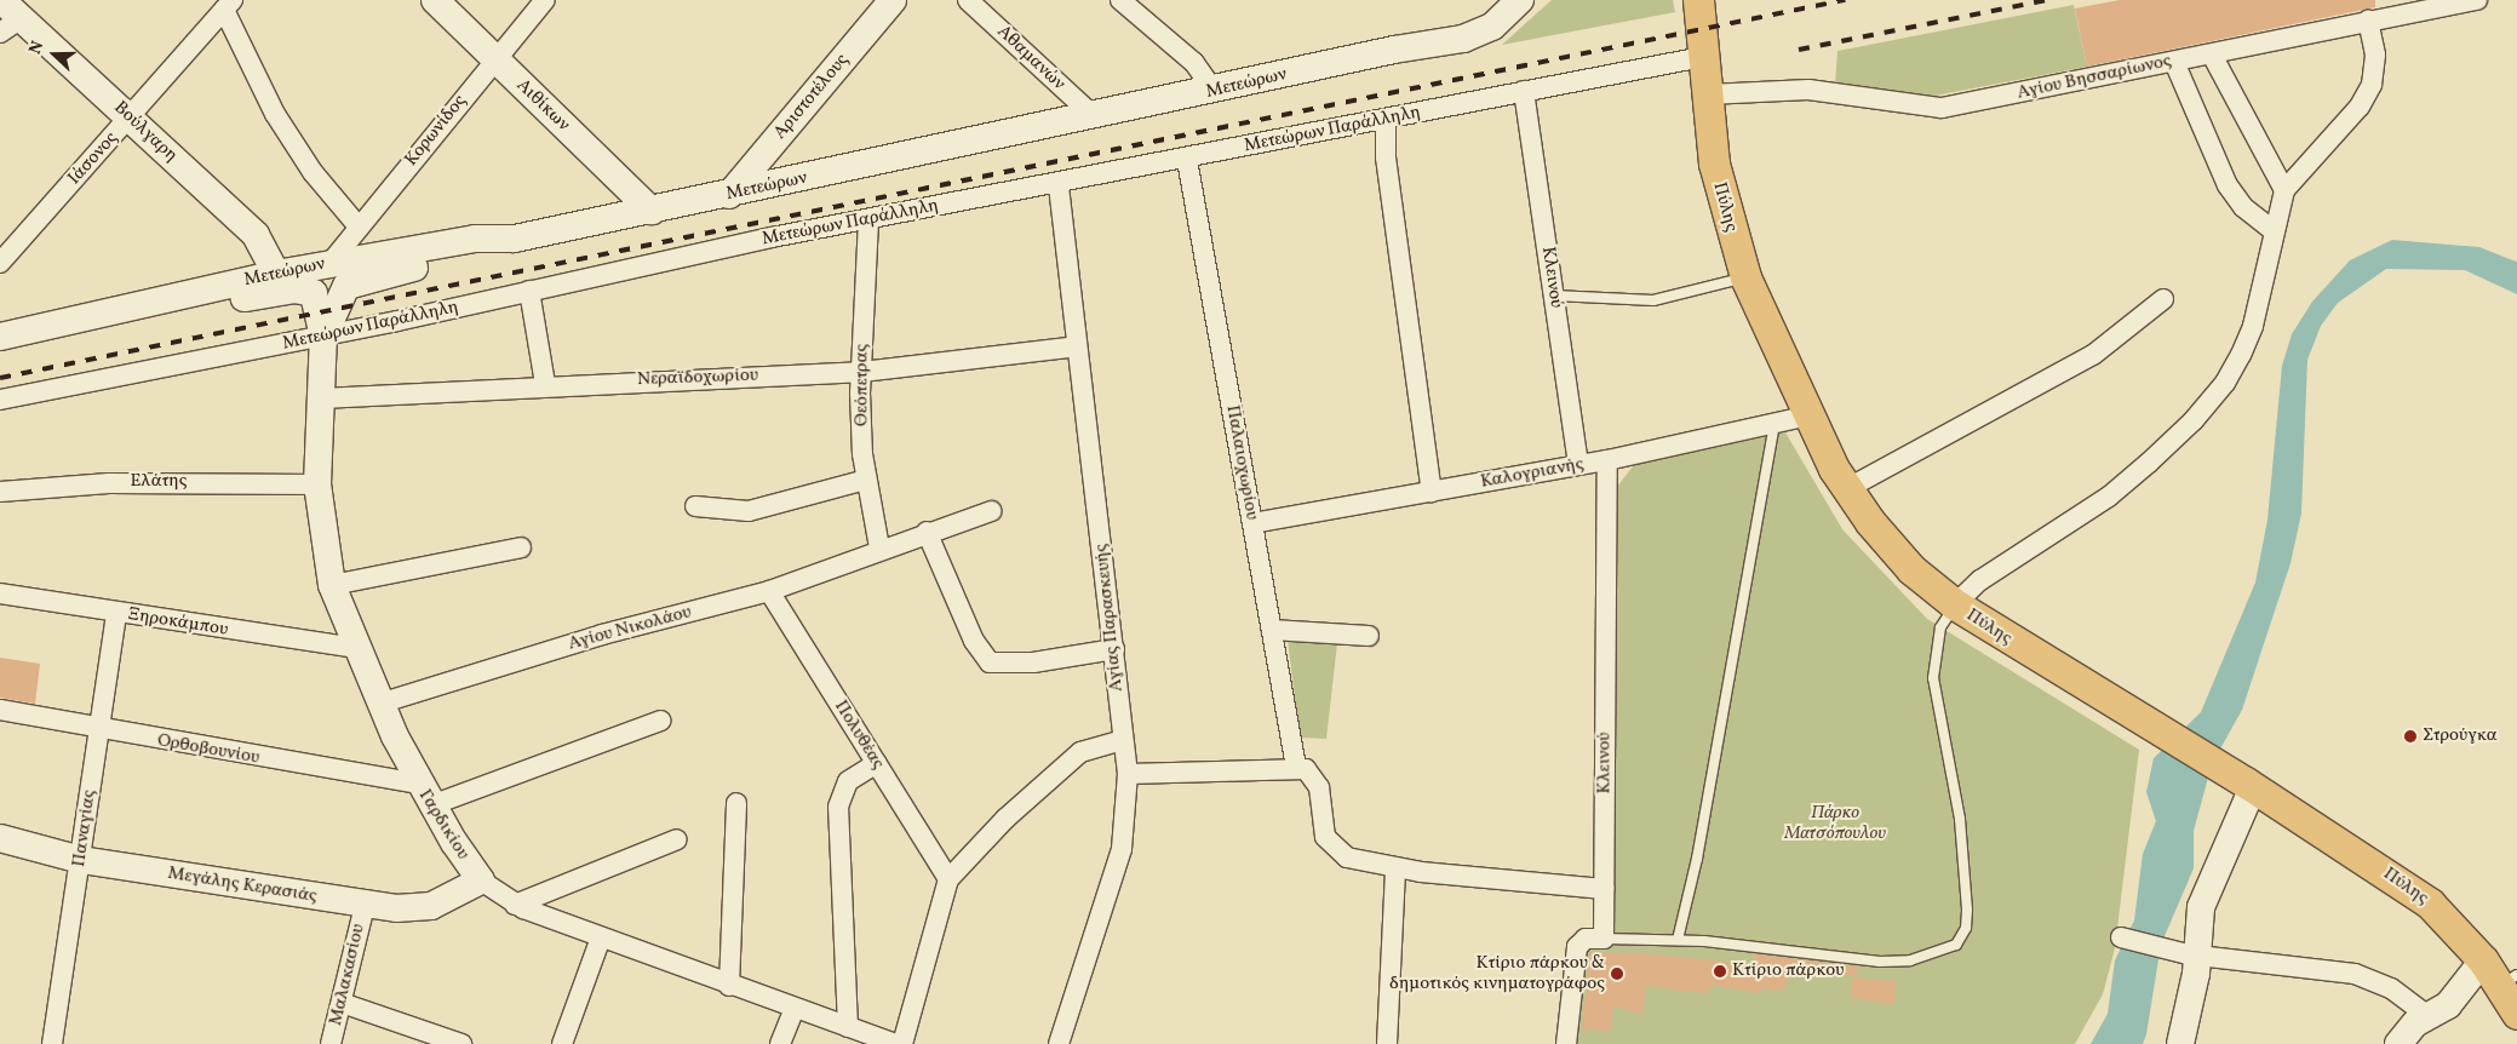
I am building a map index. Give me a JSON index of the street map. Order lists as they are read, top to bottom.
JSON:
{
  "streets": {
    "main road": ["Πύλης"],
    "street": [
      "Αθαμανών",
      "Αγίου Βησσαρίωνος",
      "Μετεώρων",
      "Αριστοτέλους",
      "Αιθίκων",
      "Μετεώρων Παράλληλη",
      "Κορωνίδος",
      "Βούλγαρη",
      "Ιάσονος",
      "Κλεινού",
      "Νεραϊδοχωρίου",
      "Θεόπετρας",
      "Παλαιοχωρίου",
      "Καλογριανής",
      "Ελάτης",
      "Αγίας Παρασκευής",
      "Ξηροκάμπου",
      "Αγίου Νικολάου",
      "Πολυθέας",
      "Ορθοβουνίου",
      "Γαρδικίου",
      "Παναγίας",
      "Μεγάλης Κερασιάς",
      "Μαλακασίου"
    ]
  },
  "crossings": [
    ["Αθαμανών", "Μετεώρων"],
    ["Αγίου Βησσαρίωνος", "Πύλης"],
    ["Μετεώρων", "Αριστοτέλους"],
    ["Μετεώρων", "Αιθίκων"],
    ["Μετεώρων", "Κορωνίδος"],
    ["Μετεώρων", "Βούλγαρη"],
    ["Αιθίκων", "Κορωνίδος"],
    ["Μετεώρων Παράλληλη", "Πύλης"],
    ["Μετεώρων Παράλληλη", "Κλεινού"],
    ["Μετεώρων Παράλληλη", "Θεόπετρας"],
    ["Μετεώρων Παράλληλη", "Παλαιοχωρίου"],
    ["Μετεώρων Παράλληλη", "Αγίας Παρασκευής"],
    ["Μετεώρων Παράλληλη", "Γαρδικίου"],
    ["Βούλγαρη", "Ιάσονος"],
    ["Πύλης", "Καλογριανής"],
    ["Κλεινού", "Καλογριανής"],
    ["Νεραϊδοχωρίου", "Θεόπετρας"],
    ["Νεραϊδοχωρίου", "Αγίας Παρασκευής"],
    ["Νεραϊδοχωρίου", "Γαρδικίου"],
    ["Θεόπετρας", "Αγίου Νικολάου"],
    ["Παλαιοχωρίου", "Καλογριανής"],
    ["Ελάτης", "Γαρδικίου"],
    ["Ξηροκάμπου", "Γαρδικίου"],
    ["Ξηροκάμπου", "Παναγίας"],
    ["Αγίου Νικολάου", "Πολυθέας"],
    ["Αγίου Νικολάου", "Γαρδικίου"],
    ["Ορθοβουνίου", "Γαρδικίου"],
    ["Ορθοβουνίου", "Παναγίας"],
    ["Γαρδικίου", "Μεγάλης Κερασιάς"],
    ["Παναγίας", "Μεγάλης Κερασιάς"],
    ["Μεγάλης Κερασιάς", "Μαλακασίου"]
  ],
  "parks": ["Πάρκο Ματσόπουλου"],
  "places": ["Στρούγκα", "Κτίριο πάρκου", "Κτίριο πάρκου & δημοτικός κινηματογράφος"],
  "north": "left"
}
